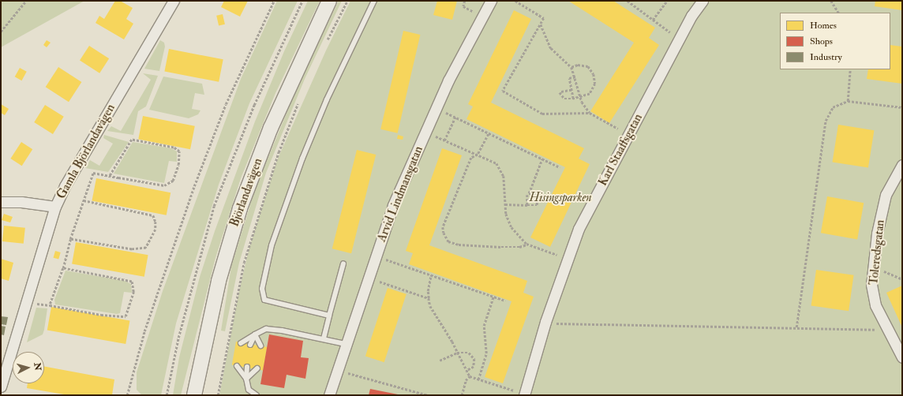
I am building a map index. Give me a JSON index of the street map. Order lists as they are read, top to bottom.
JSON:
{
  "streets": {
    "street": [
      "Karl Staaffsgatan",
      "Gamla Björlandavägen",
      "Björlandavägen",
      "Arvid Lindmansgatan",
      "Toleredsgatan"
    ]
  },
  "parks": ["Hisingsparken"],
  "legend": ["Homes", "Shops", "Industry"],
  "north": "right"
}
